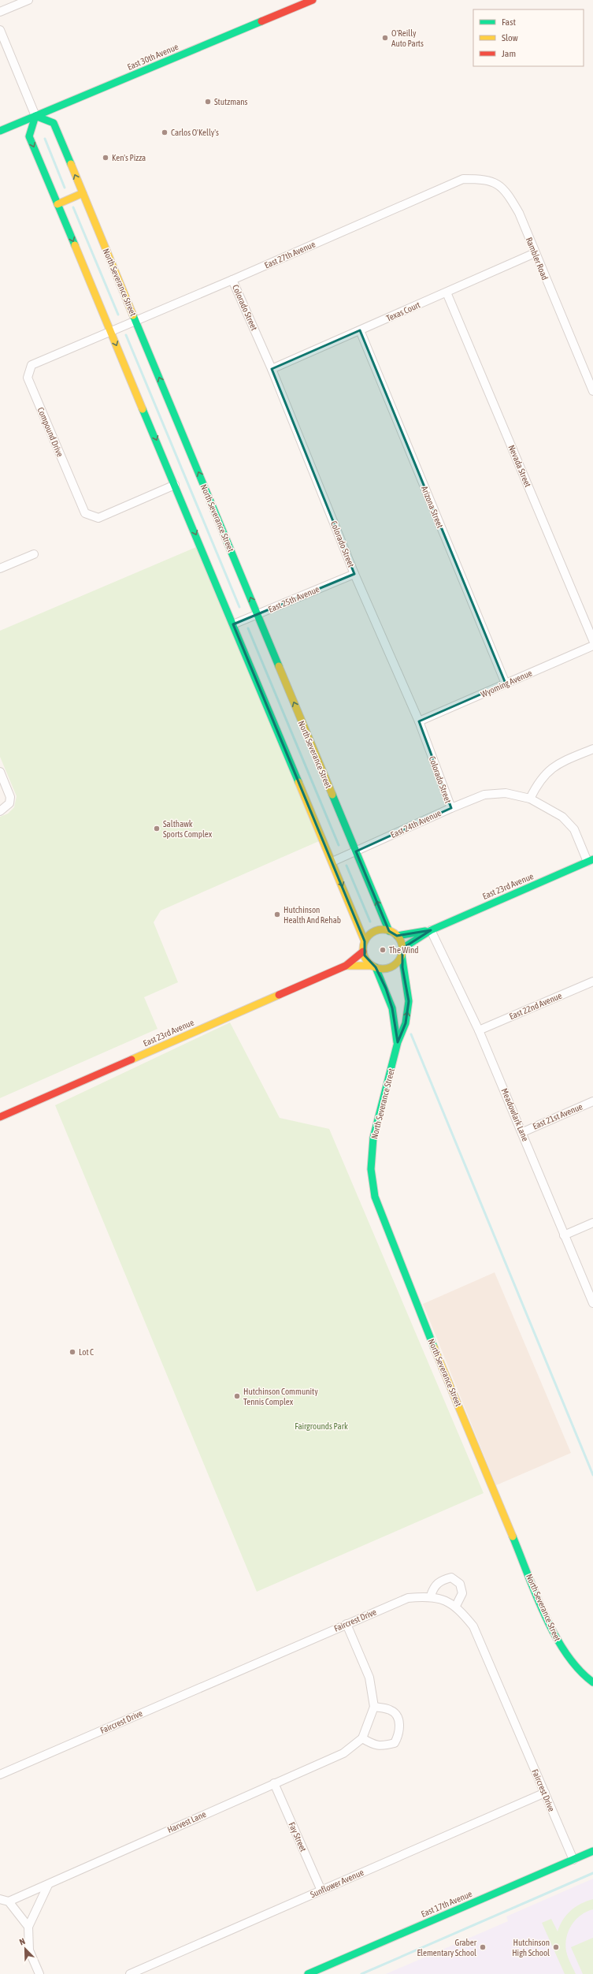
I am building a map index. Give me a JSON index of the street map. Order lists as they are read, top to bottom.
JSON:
{
  "streets": {
    "street": [
      "East 30th Avenue",
      "East 27th Avenue",
      "Rambler Road",
      "North Severance Street",
      "Colorado Street",
      "Texas Court",
      "Compound Drive",
      "Nevada Street",
      "Arizona Street",
      "East 25th Avenue",
      "Wyoming Avenue",
      "East 24th Avenue",
      "East 23rd Avenue",
      "East 22nd Avenue",
      "Meadowlark Lane",
      "East 21st Avenue",
      "Faircrest Drive",
      "Harvest Lane",
      "Fay Street",
      "Sunflower Avenue",
      "East 17th Avenue"
    ]
  },
  "crossings": [
    ["East 30th Avenue", "North Severance Street"],
    ["East 27th Avenue", "Rambler Road"],
    ["East 27th Avenue", "North Severance Street"],
    ["East 27th Avenue", "Colorado Street"],
    ["East 27th Avenue", "Compound Drive"],
    ["Rambler Road", "Texas Court"],
    ["North Severance Street", "Compound Drive"],
    ["North Severance Street", "East 25th Avenue"],
    ["North Severance Street", "East 24th Avenue"],
    ["North Severance Street", "East 23rd Avenue"],
    ["Colorado Street", "Texas Court"],
    ["Colorado Street", "East 25th Avenue"],
    ["Colorado Street", "Wyoming Avenue"],
    ["Colorado Street", "East 24th Avenue"],
    ["Texas Court", "Nevada Street"],
    ["Texas Court", "Arizona Street"],
    ["Arizona Street", "Wyoming Avenue"],
    ["East 24th Avenue", "East 23rd Avenue"],
    ["East 23rd Avenue", "Meadowlark Lane"],
    ["East 22nd Avenue", "Meadowlark Lane"],
    ["Meadowlark Lane", "East 21st Avenue"],
    ["Faircrest Drive", "Sunflower Avenue"],
    ["Faircrest Drive", "East 17th Avenue"],
    ["Harvest Lane", "Fay Street"],
    ["Fay Street", "Sunflower Avenue"]
  ],
  "parks": ["Fairgrounds Park"],
  "places": [
    "O'Reilly Auto Parts",
    "Stutzmans",
    "Carlos O'Kelly's",
    "Ken's Pizza",
    "Salthawk Sports Complex",
    "Hutchinson Health And Rehab",
    "The Wind",
    "Lot C",
    "Hutchinson Community Tennis Complex",
    "Graber Elementary School",
    "Hutchinson High School"
  ],
  "legend": ["Fast", "Slow", "Jam"],
  "north": "top left"
}
